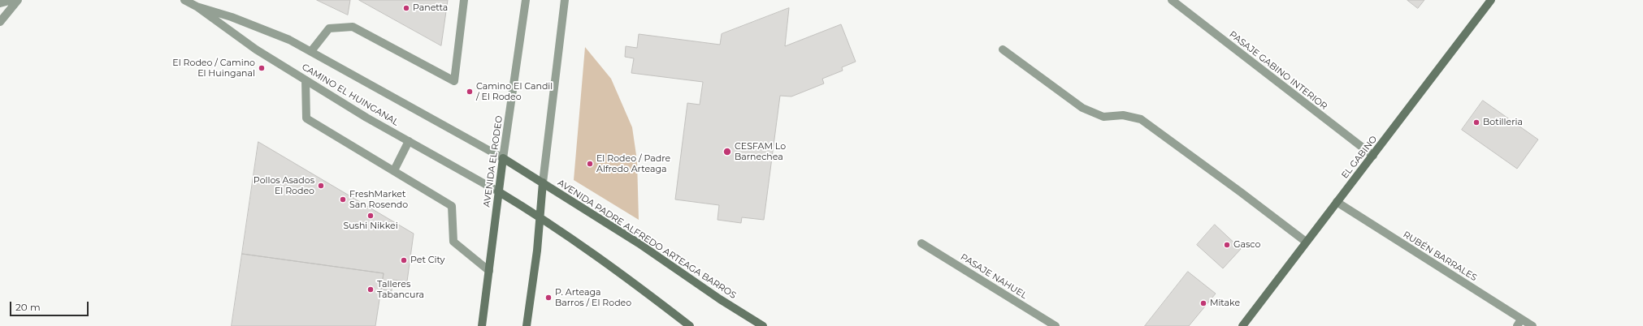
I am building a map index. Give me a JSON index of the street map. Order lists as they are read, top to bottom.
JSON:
{
  "streets": {
    "main road": ["EL GABINO", "AVENIDA EL RODEO", "AVENIDA PADRE ALFREDO ARTEAGA BARROS"],
    "street": [
      "PASAJE GABINO INTERIOR",
      "CAMINO EL HUINGANAL",
      "RUBÉN BARRALES",
      "PASAJE NAHUEL"
    ]
  },
  "crossings": [
    ["PASAJE GABINO INTERIOR", "EL GABINO"],
    ["CAMINO EL HUINGANAL", "AVENIDA EL RODEO"],
    ["CAMINO EL HUINGANAL", "AVENIDA PADRE ALFREDO ARTEAGA BARROS"],
    ["EL GABINO", "RUBÉN BARRALES"],
    ["AVENIDA EL RODEO", "AVENIDA PADRE ALFREDO ARTEAGA BARROS"]
  ],
  "places": [
    "Panetta",
    "El Rodeo / Camino El Huinganal",
    "Camino El Candil / El Rodeo",
    "Botilleria",
    "CESFAM Lo Barnechea",
    "El Rodeo / Padre Alfredo Arteaga",
    "Pollos Asados El Rodeo",
    "FreshMarket San Rosendo",
    "Sushi Nikkei",
    "Gasco",
    "Pet City",
    "Talleres Tabancura",
    "P. Arteaga Barros / El Rodeo",
    "Mitake"
  ],
  "scale_bar": "20 m"
}
